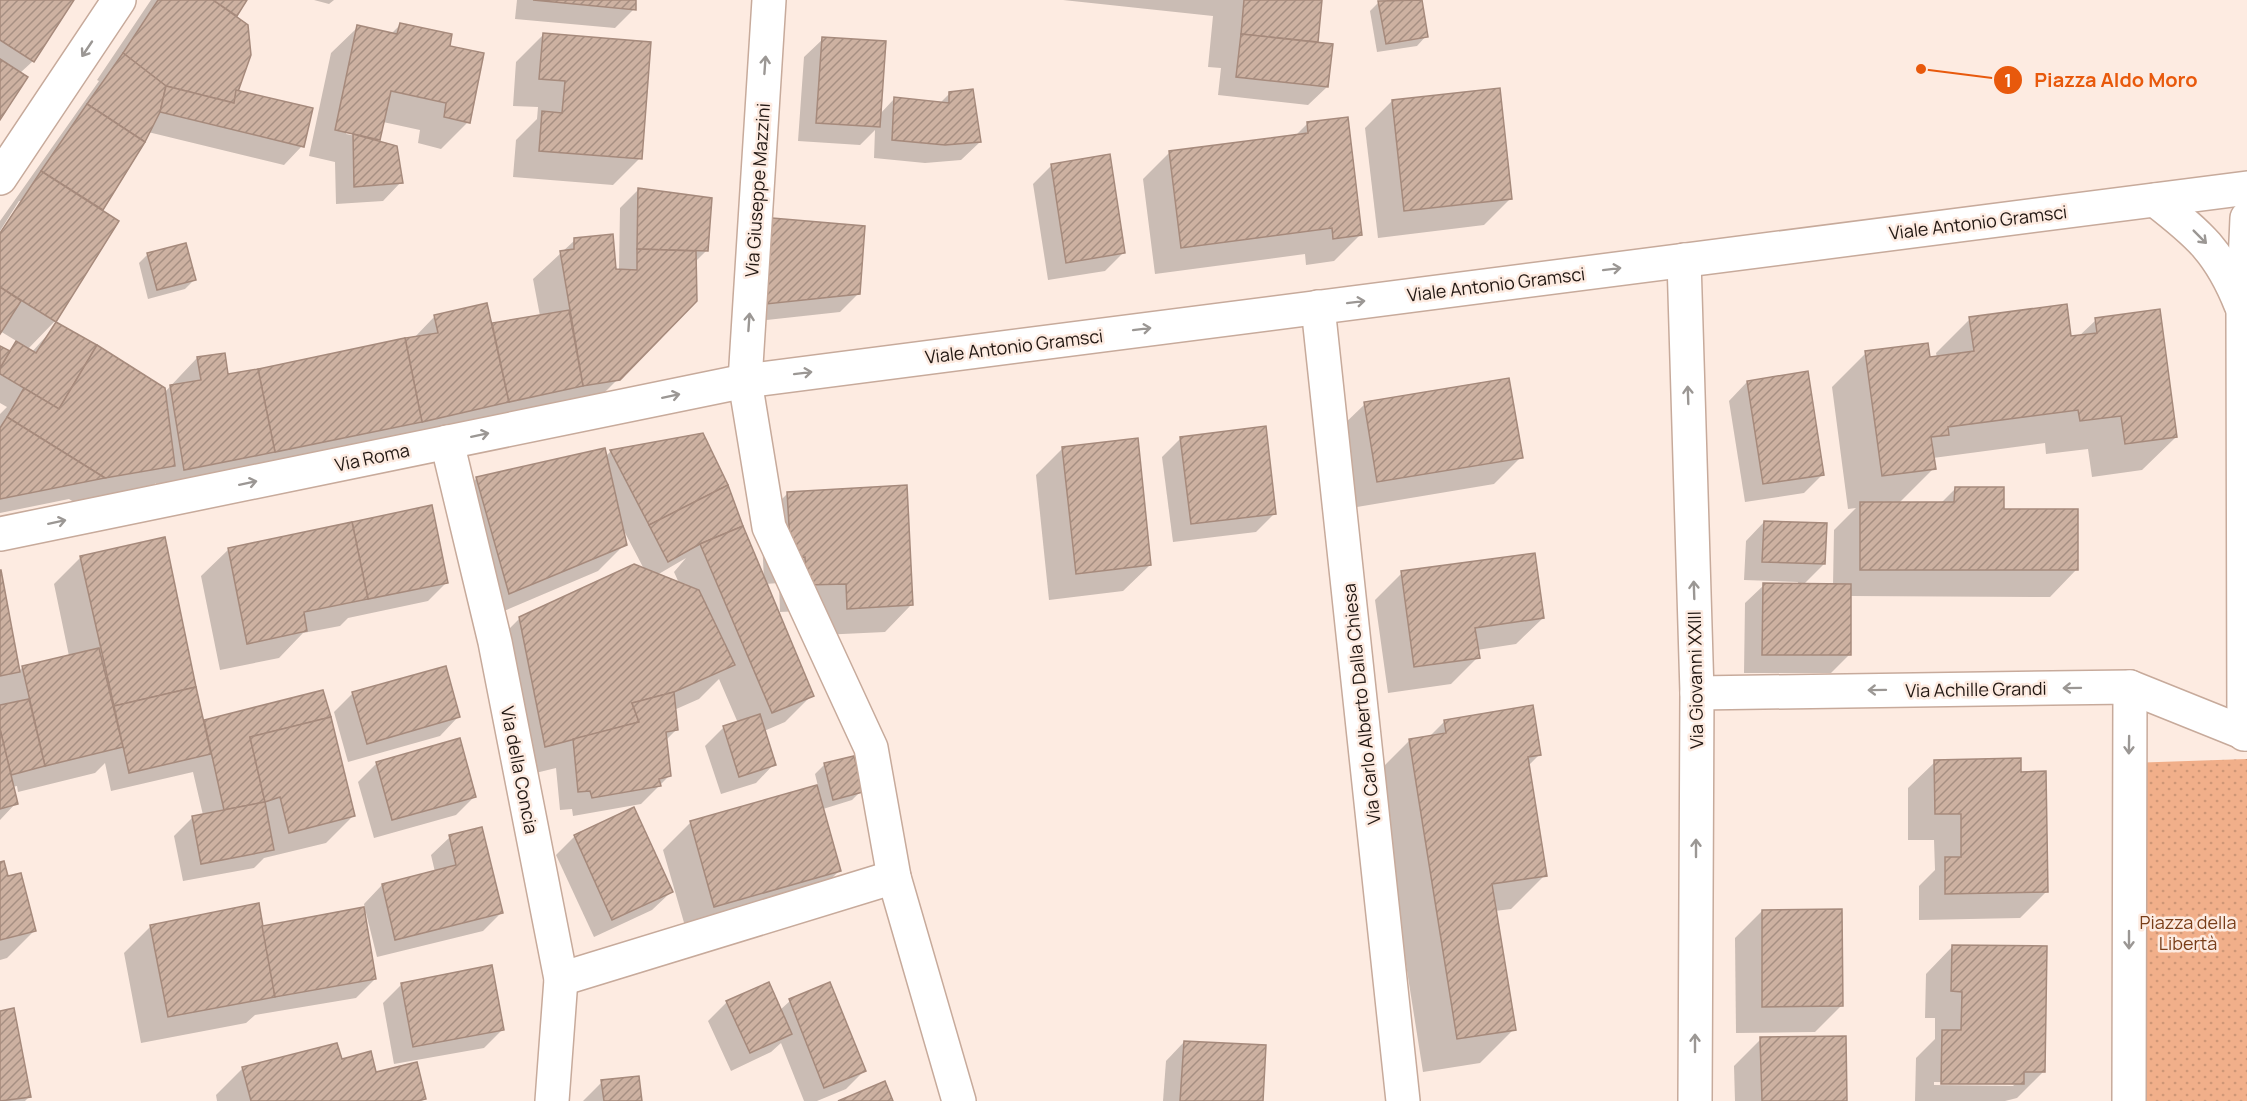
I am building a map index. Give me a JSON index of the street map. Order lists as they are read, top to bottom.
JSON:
{
  "streets": {
    "street": [
      "Via Giuseppe Mazzini",
      "Viale Antonio Gramsci",
      "Via Roma",
      "Via Giovanni XXIII",
      "Via Achille Grandi",
      "Via Carlo Alberto Dalla Chiesa",
      "Via della Concia"
    ]
  },
  "crossings": [
    ["Via Giuseppe Mazzini", "Viale Antonio Gramsci"],
    ["Via Giuseppe Mazzini", "Via Roma"],
    ["Viale Antonio Gramsci", "Via Roma"],
    ["Viale Antonio Gramsci", "Via Giovanni XXIII"],
    ["Viale Antonio Gramsci", "Via Carlo Alberto Dalla Chiesa"],
    ["Via Roma", "Via della Concia"],
    ["Via Giovanni XXIII", "Via Achille Grandi"]
  ],
  "one_way": [
    "Viale Antonio Gramsci",
    "Via Roma",
    "Via Giovanni XXIII",
    "Via Achille Grandi"
  ],
  "parks": ["Piazza della Libertà"],
  "places": ["Piazza Aldo Moro"]
}
